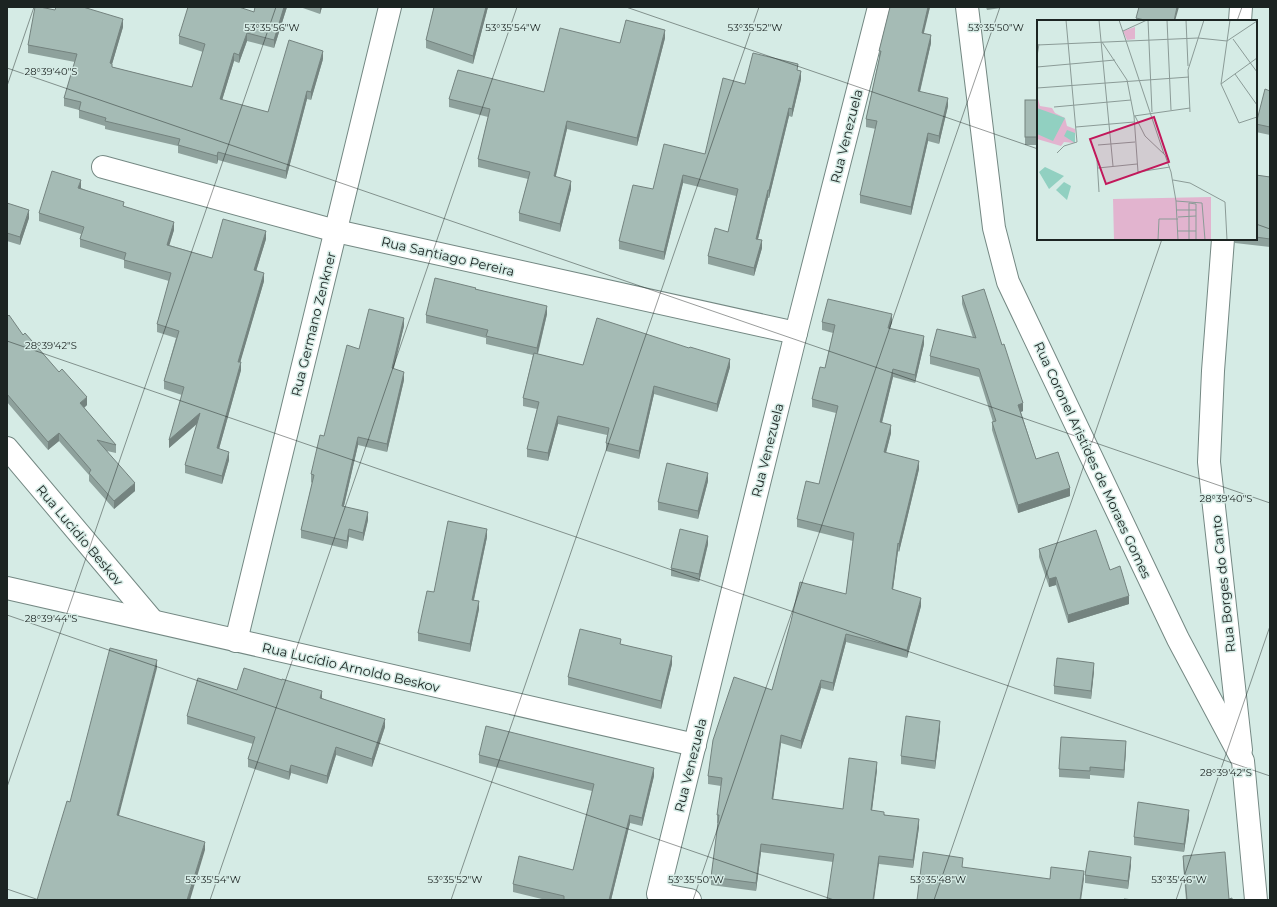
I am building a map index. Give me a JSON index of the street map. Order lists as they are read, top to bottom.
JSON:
{
  "streets": {
    "street": [
      "Rua Venezuela",
      "Rua Santiago Pereira",
      "Rua Germano Zenkner",
      "Rua Coronel Aristides de Moraes Gomes",
      "Rua Lucidio Beskov",
      "Rua Borges do Canto",
      "Rua Lucídio Arnoldo Beskov"
    ]
  },
  "crossings": [
    ["Rua Venezuela", "Rua Santiago Pereira"],
    ["Rua Venezuela", "Rua Lucídio Arnoldo Beskov"],
    ["Rua Santiago Pereira", "Rua Germano Zenkner"],
    ["Rua Germano Zenkner", "Rua Lucídio Arnoldo Beskov"],
    ["Rua Coronel Aristides de Moraes Gomes", "Rua Borges do Canto"],
    ["Rua Lucidio Beskov", "Rua Lucídio Arnoldo Beskov"]
  ],
  "coordinates": [
    "53°35'56\"W",
    "53°35'54\"W",
    "53°35'52\"W",
    "53°35'50\"W",
    "28°39'40\"S",
    "28°39'42\"S",
    "28°39'44\"S",
    "53°35'48\"W",
    "53°35'46\"W"
  ]
}
